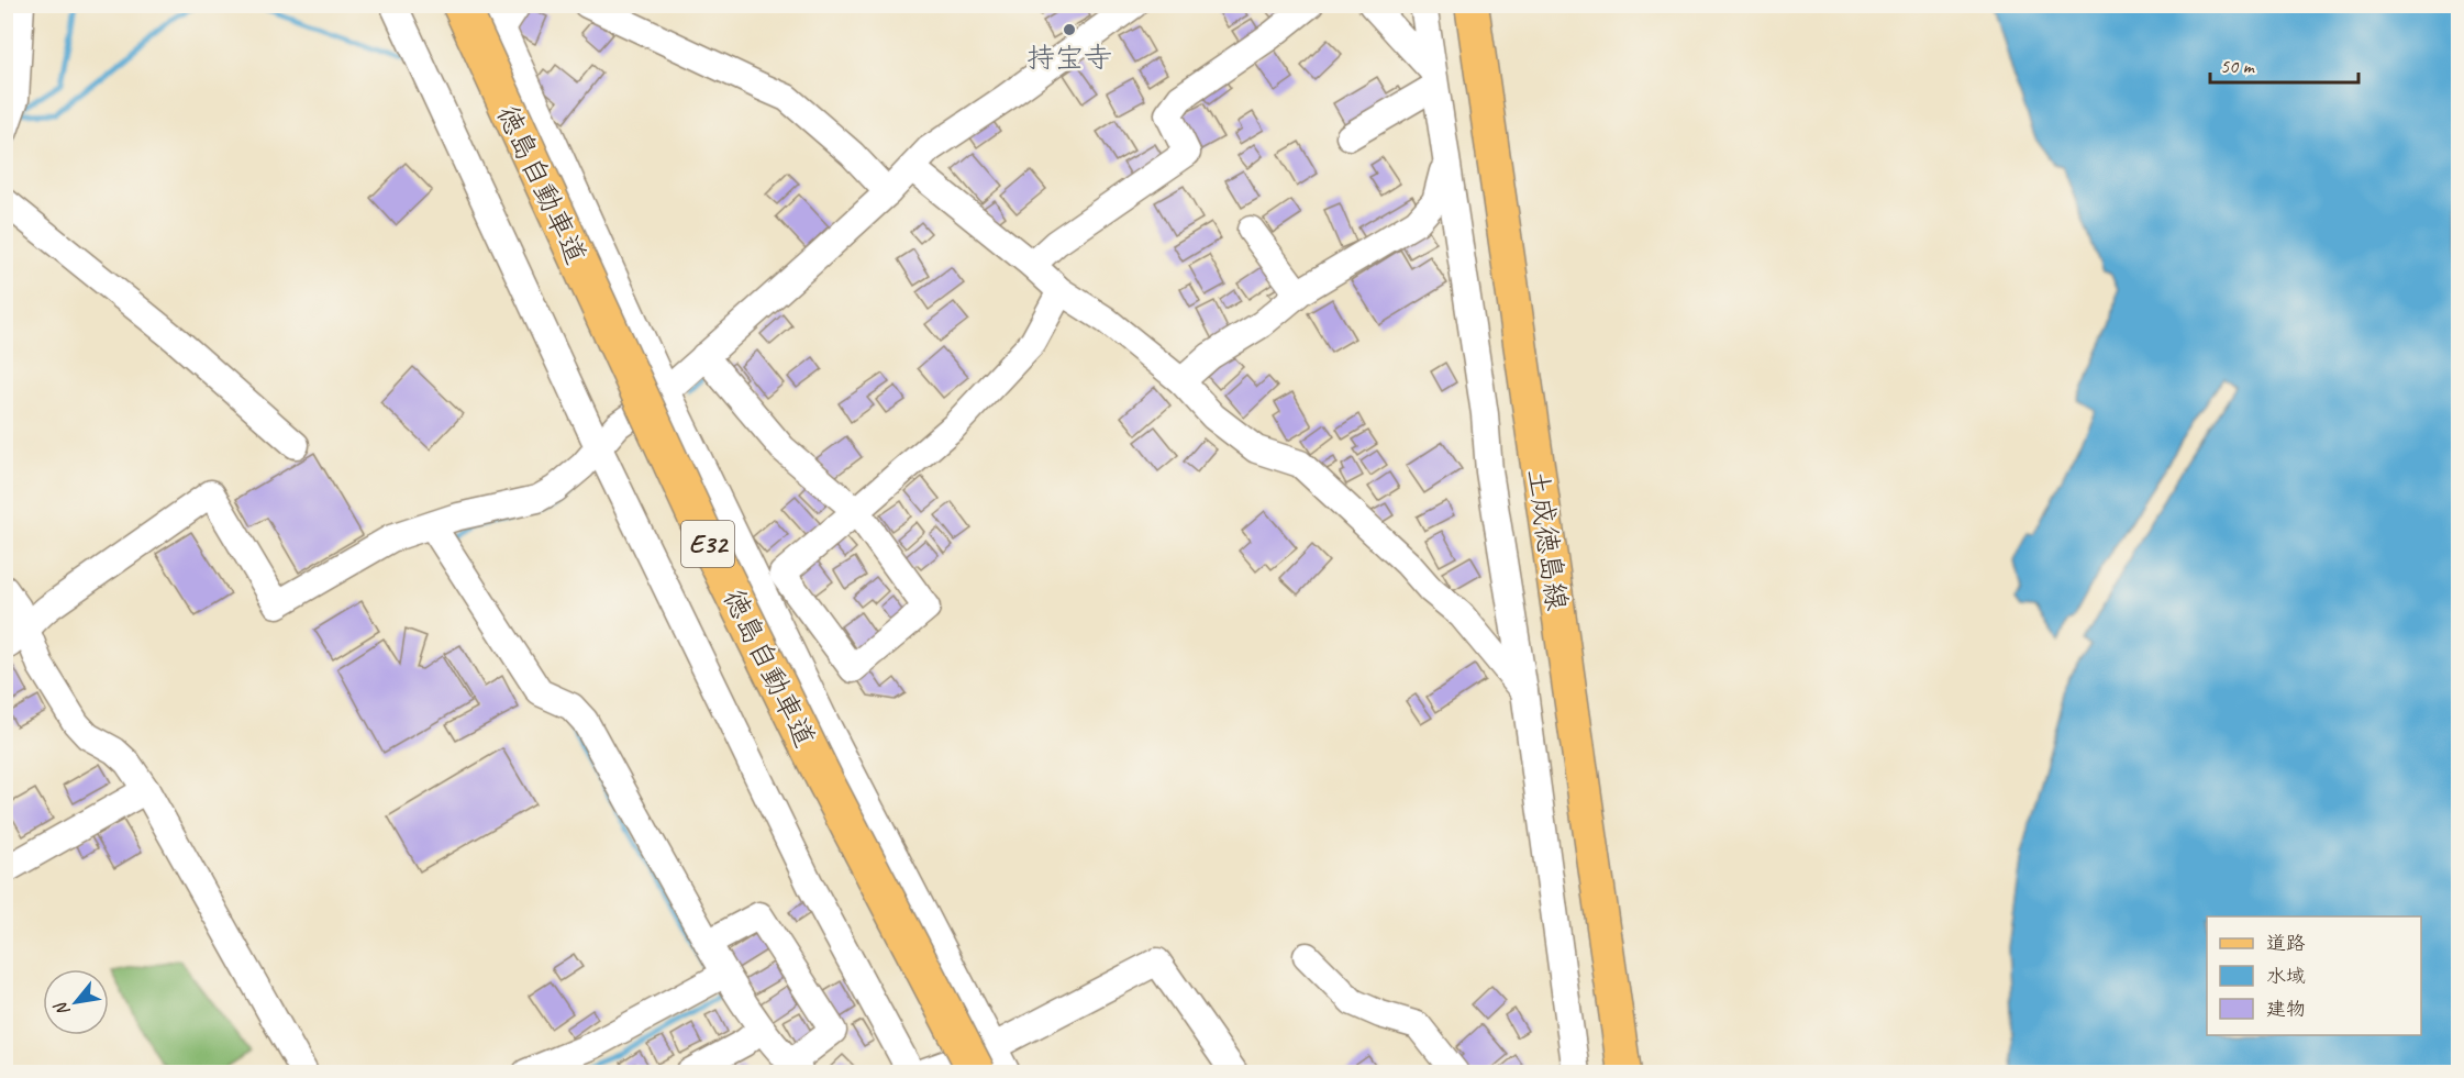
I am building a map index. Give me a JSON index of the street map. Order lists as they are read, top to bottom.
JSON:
{
  "streets": {
    "highway": ["徳島自動車道", "E32"],
    "main road": ["土成徳島線"]
  },
  "places": ["持宝寺"],
  "legend": ["道路", "水域", "建物"],
  "scale_bar": "50 m",
  "north": "bottom left"
}
